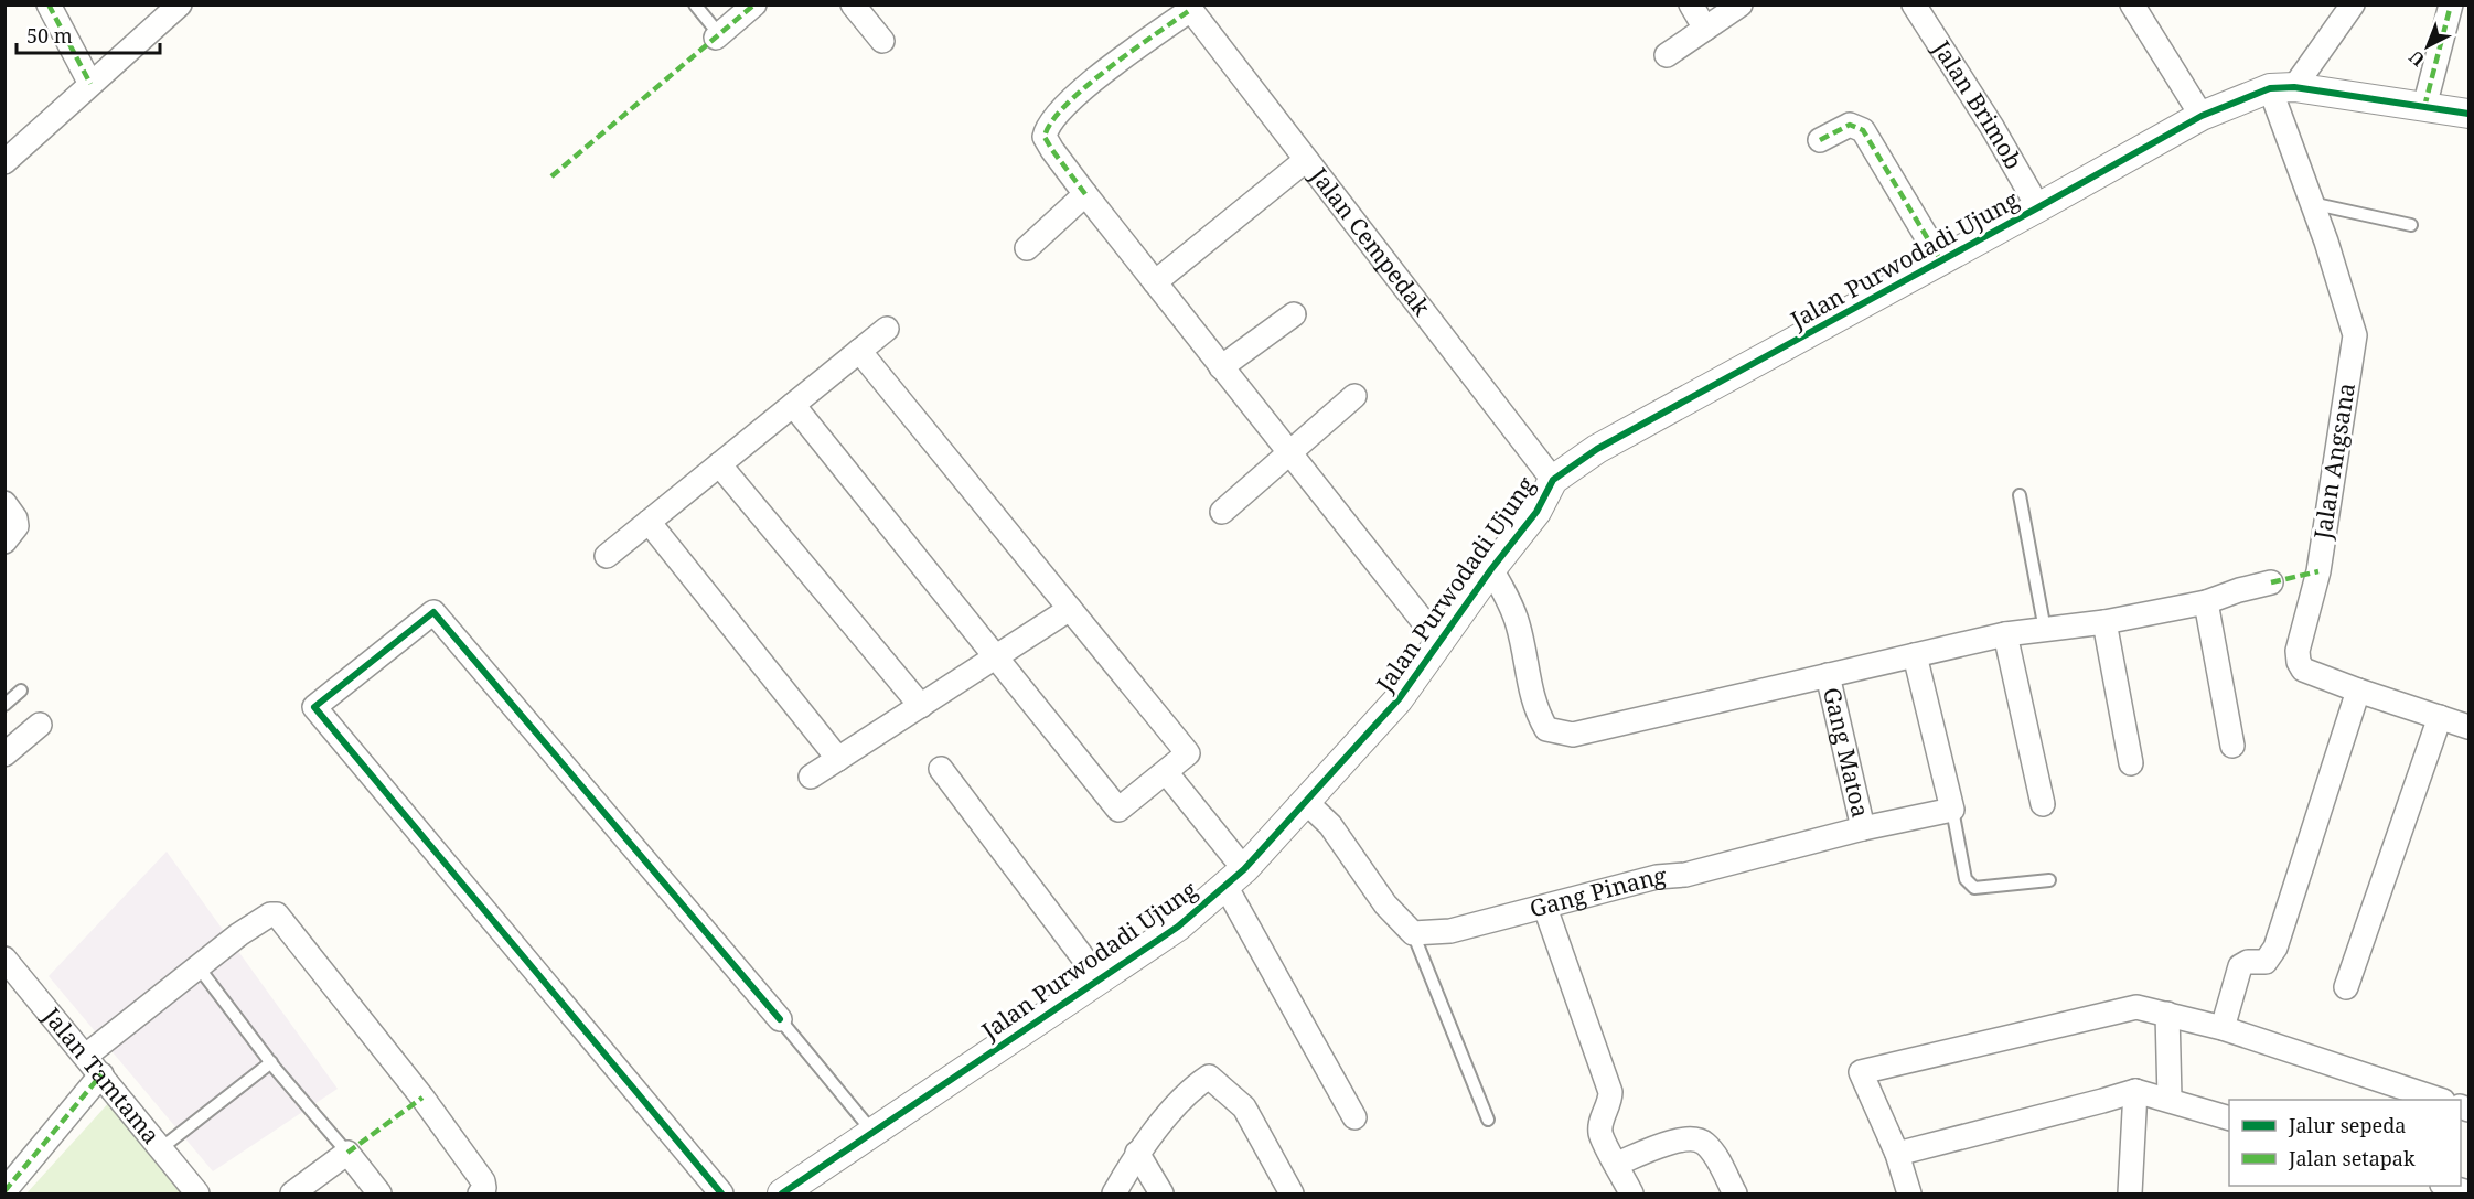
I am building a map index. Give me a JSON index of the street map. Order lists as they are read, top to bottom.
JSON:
{
  "streets": {
    "street": [
      "Jalan Brimob",
      "Jalan Cempedak",
      "Jalan Purwodadi Ujung",
      "Jalan Angsana",
      "Gang Matoa",
      "Gang Pinang",
      "Jalan Tamtama"
    ]
  },
  "crossings": [
    ["Jalan Brimob", "Jalan Purwodadi Ujung"],
    ["Jalan Cempedak", "Jalan Purwodadi Ujung"],
    ["Jalan Purwodadi Ujung", "Jalan Angsana"],
    ["Gang Matoa", "Gang Pinang"]
  ],
  "legend": ["Jalur sepeda", "Jalan setapak"],
  "scale_bar": "50 m",
  "north": "bottom left"
}
